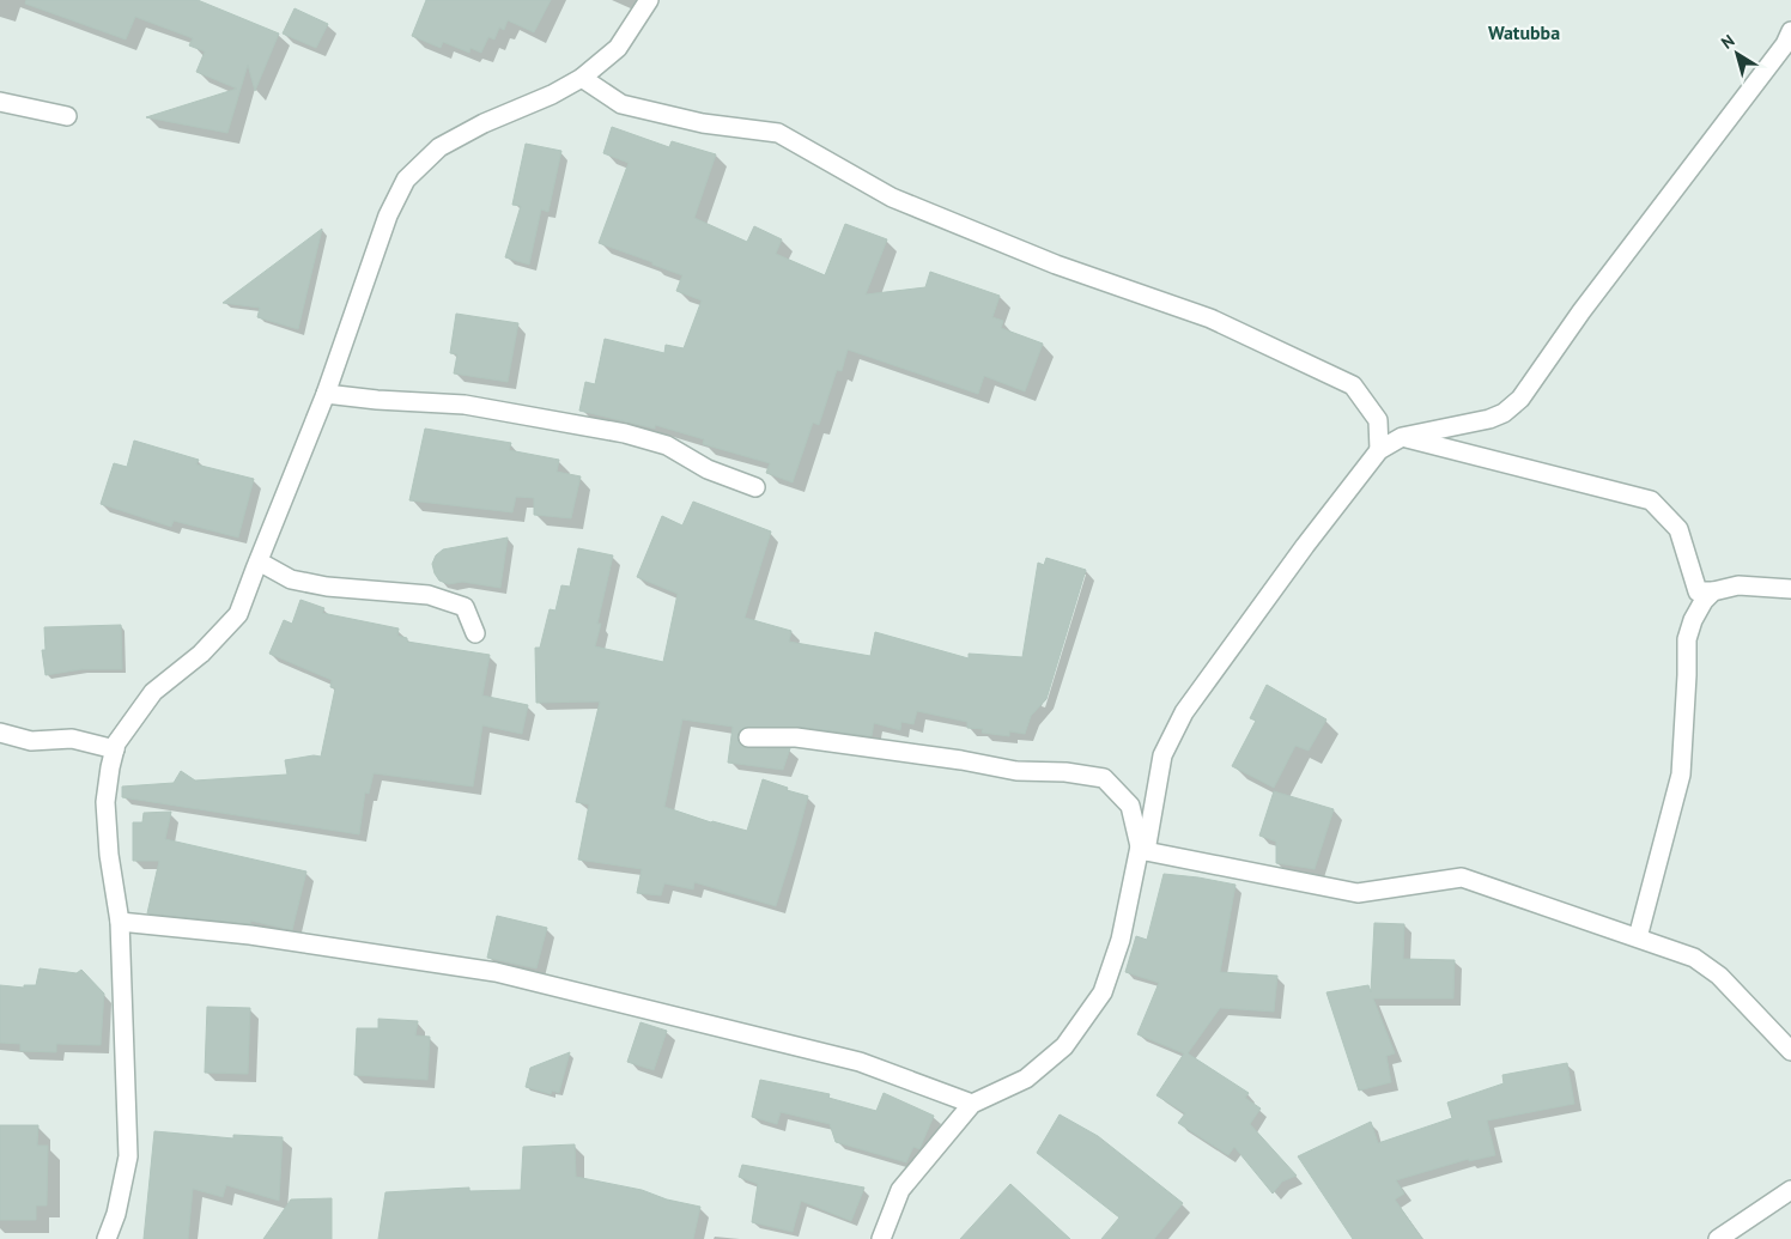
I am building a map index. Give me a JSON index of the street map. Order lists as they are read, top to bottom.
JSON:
{
  "districts": ["Watubba"],
  "north": "top left"
}
